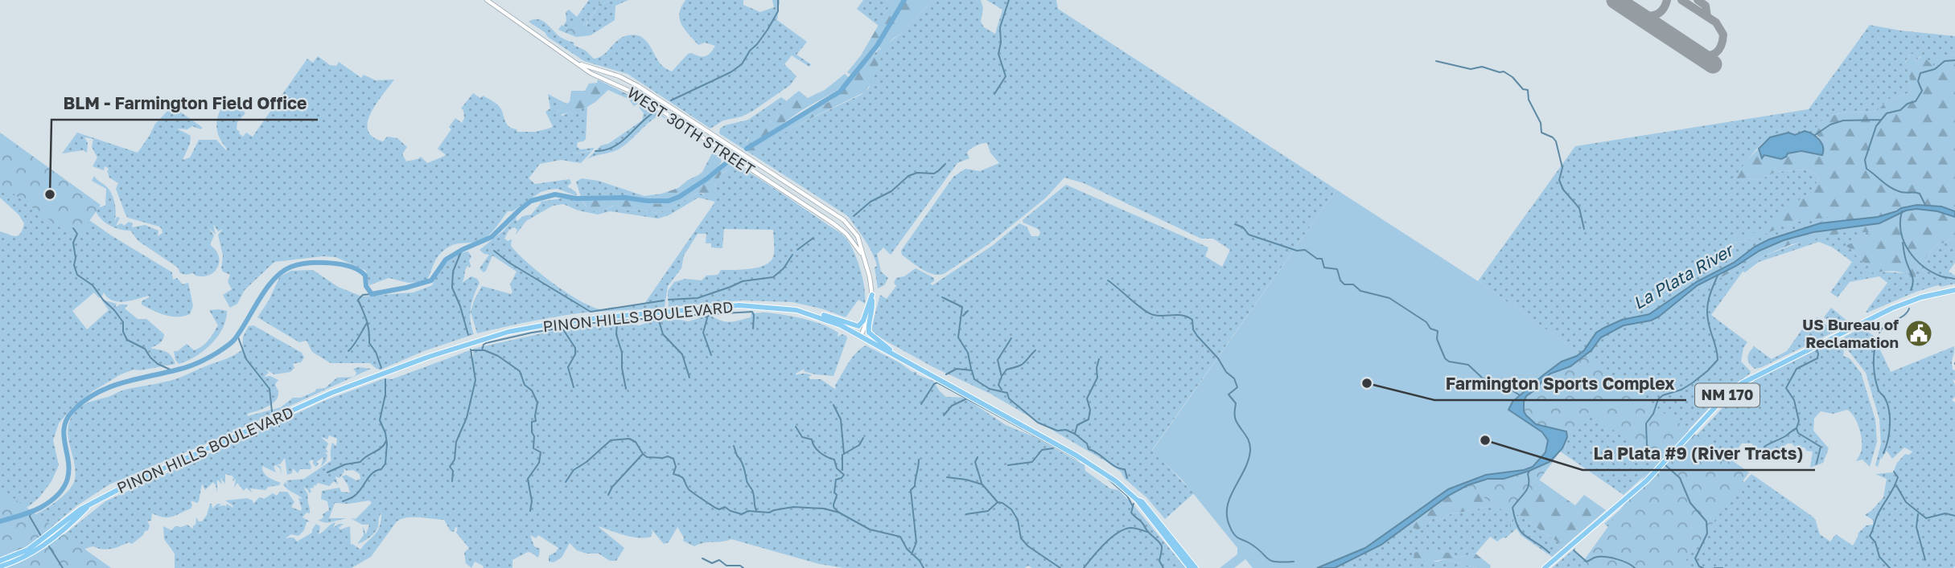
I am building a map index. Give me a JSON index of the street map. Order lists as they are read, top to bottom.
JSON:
{
  "streets": {
    "highway": ["PINON HILLS BOULEVARD", "NM 170"],
    "main road": ["WEST 30TH STREET"]
  },
  "water": ["La Plata River"],
  "places": {
    "other": ["BLM - Farmington Field Office", "Farmington Sports Complex", "La Plata #9 (River Tracts)"],
    "public building": ["US Bureau of Reclamation"]
  }
}
